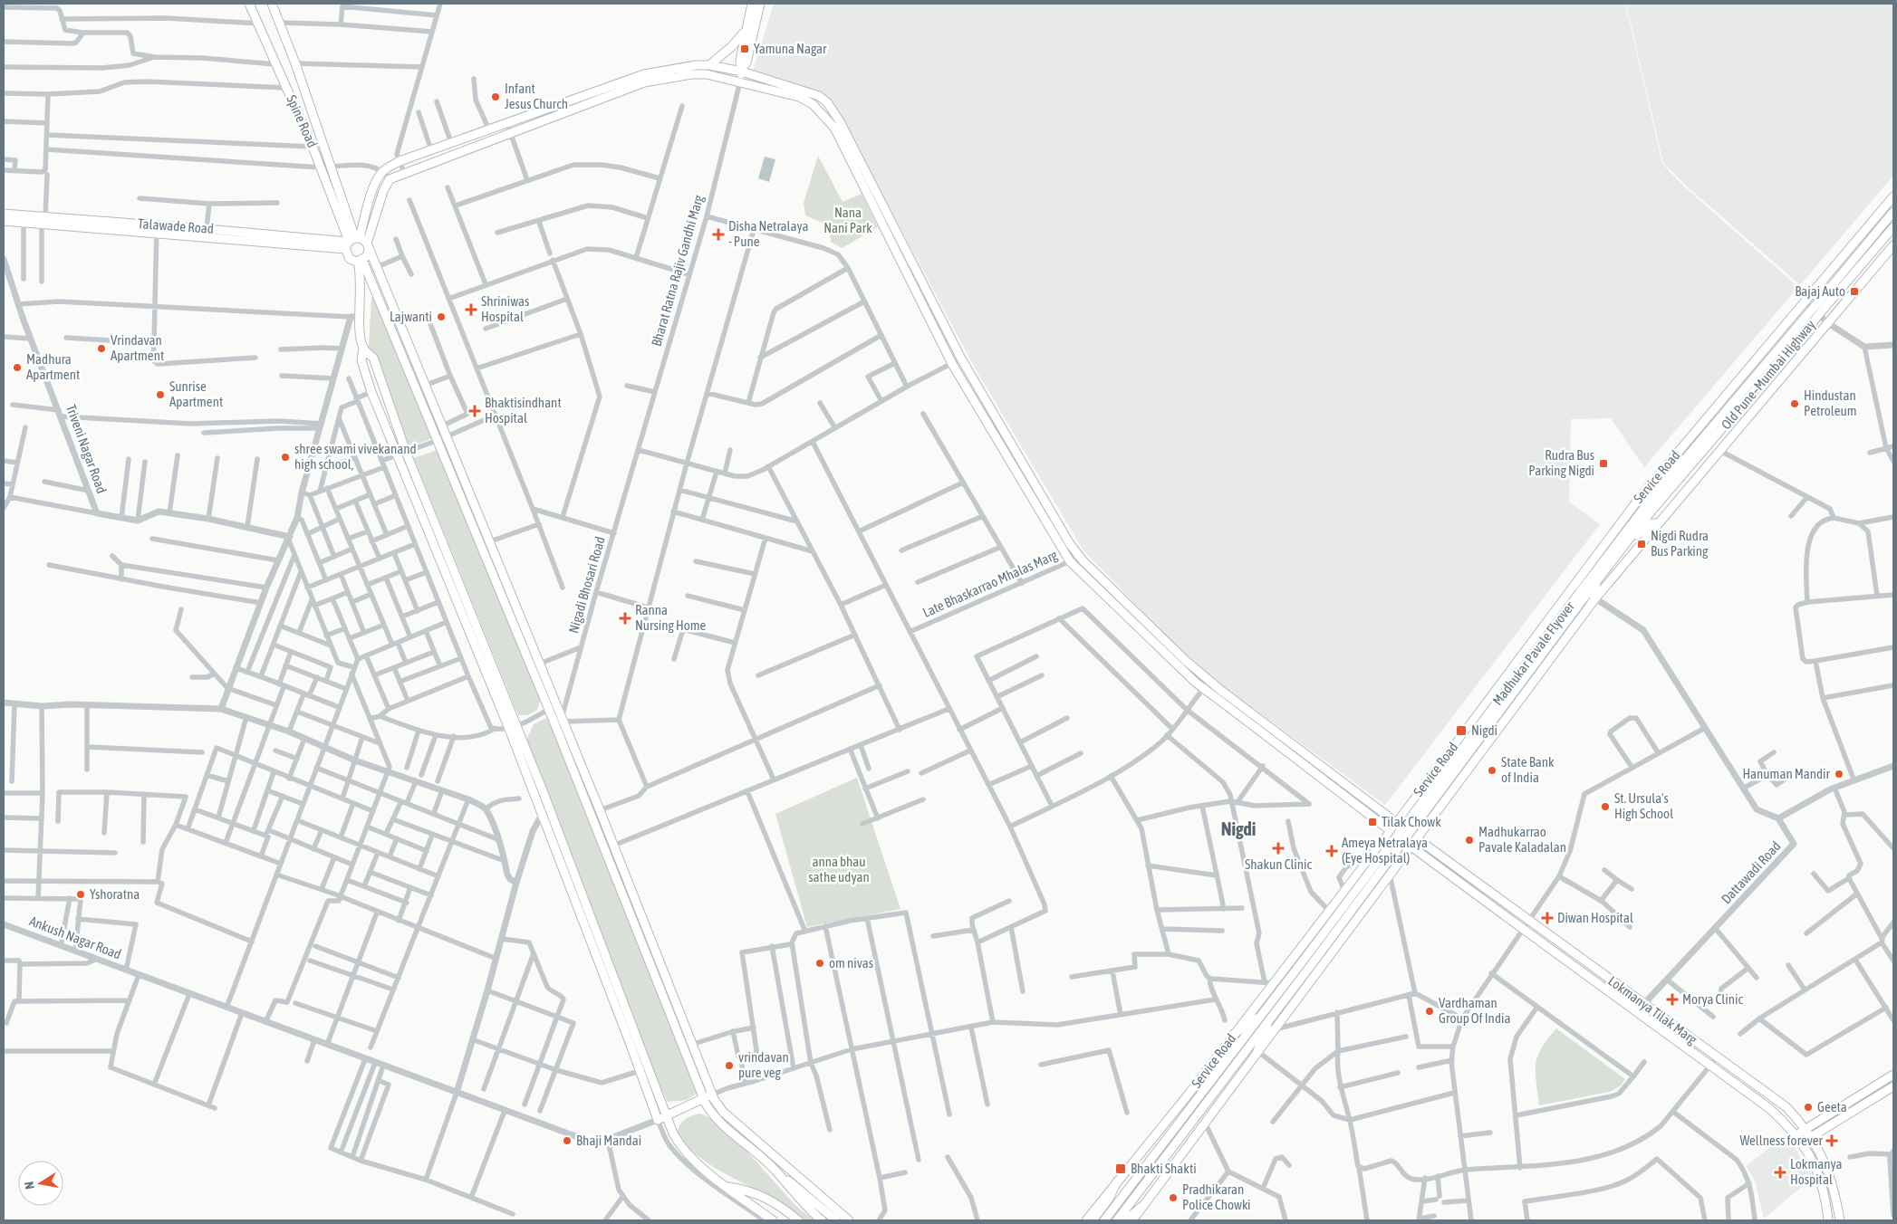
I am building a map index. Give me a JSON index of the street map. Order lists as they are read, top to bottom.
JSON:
{
  "streets": {
    "main road": [
      "Spine Road",
      "Talawade Road",
      "Old Pune–Mumbai Highway",
      "Service Road",
      "Madhukar Pavale Flyover",
      "Lokmanya Tilak Marg"
    ],
    "street": [
      "Bharat Ratna Rajiv Gandhi Marg",
      "Triveni Nagar Road",
      "Late Bhaskarrao Mhalas Marg",
      "Nigadi Bhosari Road",
      "Dattawadi Road",
      "Ankush Nagar Road"
    ]
  },
  "crossings": [
    ["Spine Road", "Talawade Road"],
    ["Bharat Ratna Rajiv Gandhi Marg", "Nigadi Bhosari Road"],
    ["Bharat Ratna Rajiv Gandhi Marg", "Lokmanya Tilak Marg"],
    ["Old Pune–Mumbai Highway", "Madhukar Pavale Flyover"],
    ["Service Road", "Lokmanya Tilak Marg"],
    ["Late Bhaskarrao Mhalas Marg", "Lokmanya Tilak Marg"],
    ["Dattawadi Road", "Lokmanya Tilak Marg"]
  ],
  "districts": ["Nigdi"],
  "parks": ["Nana Nani Park", "anna bhau sathe udyan"],
  "places": {
    "transit": [
      "Yamuna Nagar",
      "Bajaj Auto",
      "Rudra Bus Parking Nigdi",
      "Nigdi Rudra Bus Parking",
      "Nigdi",
      "Tilak Chowk",
      "Bhakti Shakti"
    ],
    "other": [
      "Infant Jesus Church",
      "Lajwanti",
      "Vrindavan Apartment",
      "Madhura Apartment",
      "Sunrise Apartment",
      "Hindustan Petroleum",
      "shree swami vivekanand high school,",
      "State Bank of India",
      "Hanuman Mandir",
      "St. Ursula's High School",
      "Madhukarrao Pavale Kaladalan",
      "Yshoratna",
      "om nivas",
      "Vardhaman Group Of India",
      "vrindavan pure veg",
      "Geeta",
      "Bhaji Mandai",
      "Pradhikaran Police Chowki"
    ],
    "health": [
      "Disha Netralaya - Pune",
      "Shriniwas Hospital",
      "Bhaktisindhant Hospital",
      "Ranna Nursing Home",
      "Shakun Clinic",
      "Ameya Netralaya (Eye Hospital)",
      "Diwan Hospital",
      "Morya Clinic",
      "Wellness forever",
      "Lokmanya Hospital"
    ]
  },
  "north": "left"
}
